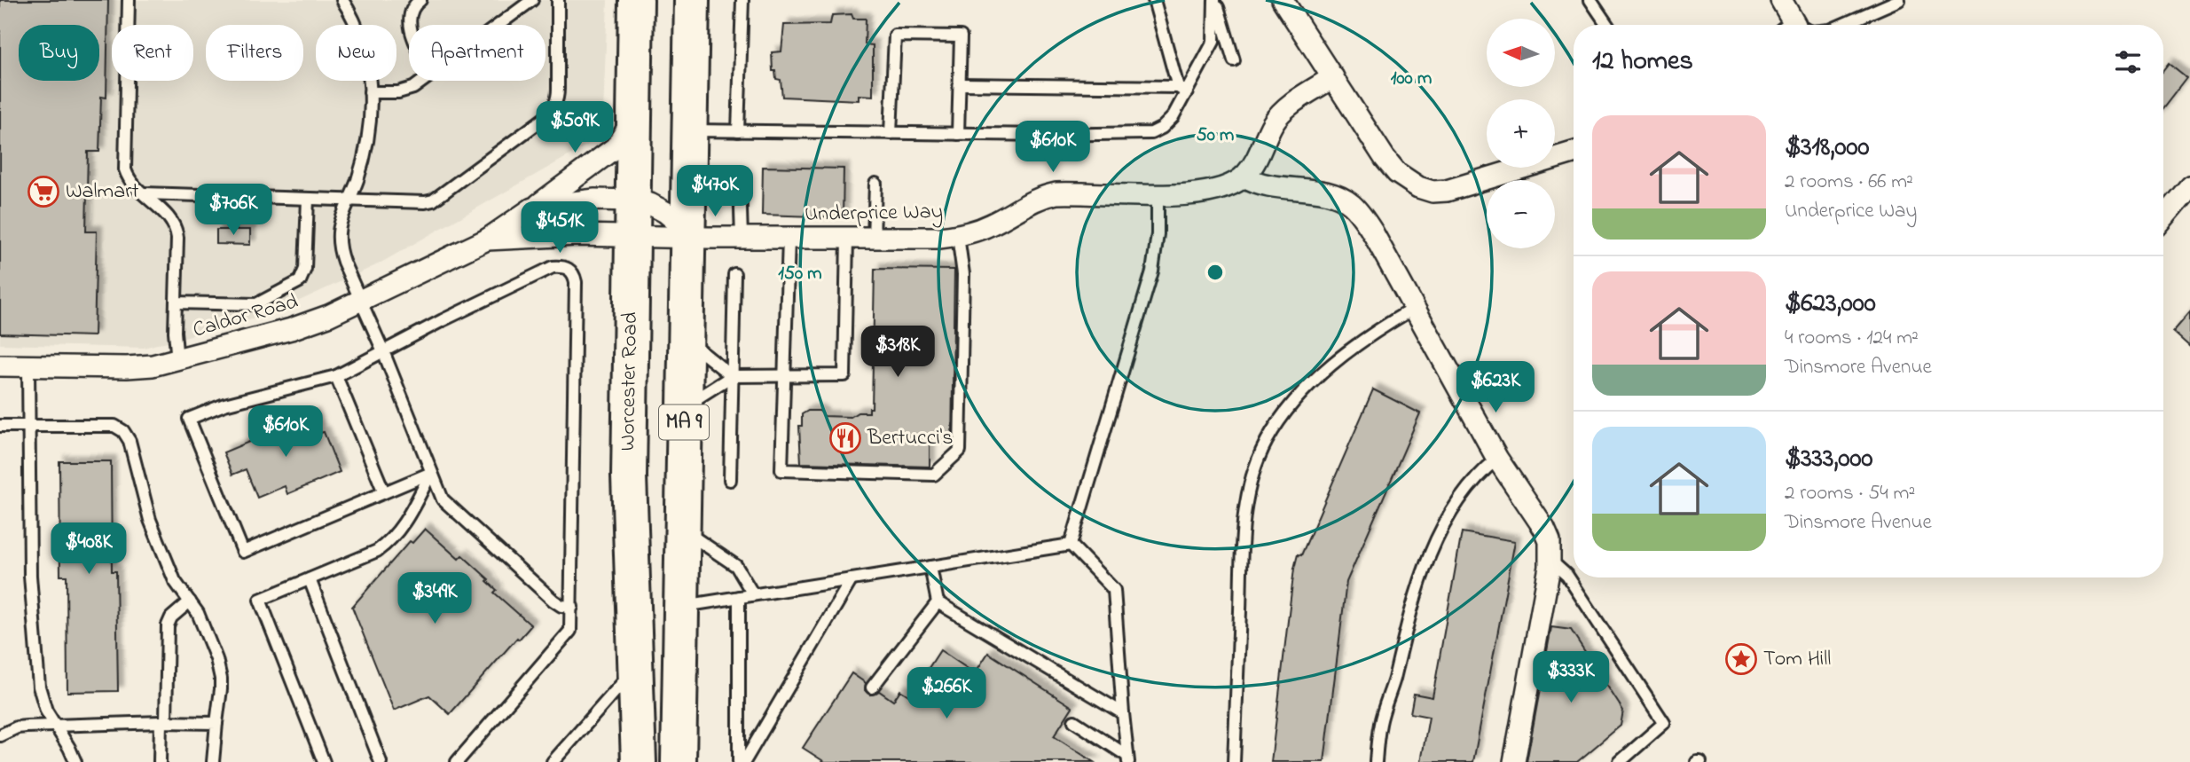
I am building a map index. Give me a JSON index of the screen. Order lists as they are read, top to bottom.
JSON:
{
  "streets": {
    "highway": ["Worcester Road", "MA 9"],
    "street": ["Underprice Way", "Caldor Road"]
  },
  "crossings": [
    ["Underprice Way", "Caldor Road"],
    ["Underprice Way", "MA 9"],
    ["Caldor Road", "Worcester Road"],
    ["Caldor Road", "MA 9"]
  ],
  "places": {
    "supermarket": ["Walmart"],
    "restaurant": ["Bertucci's"],
    "place": ["Tom Hill"]
  },
  "north": "left",
  "page": {
    "map_buttons": ["+", "−"],
    "chip": [
      "Buy",
      "Rent",
      "Filters",
      "New",
      "Apartment"
    ],
    "heading": "12 homes",
    "list": [
      {
        "name": "$318,000",
        "note": "2 rooms · 66 m² · Underprice Way"
      },
      {
        "name": "$623,000",
        "note": "4 rooms · 124 m² · Dinsmore Avenue"
      },
      {
        "name": "$333,000",
        "note": "2 rooms · 54 m² · Dinsmore Avenue"
      }
    ],
    "price": [
      "$509K",
      "$610K",
      "$470K",
      "$706K",
      "$451K",
      "$318K",
      "$623K",
      "$610K",
      "$408K",
      "$349K",
      "$333K",
      "$266K"
    ]
  },
  "rings": ["100 m", "50 m", "150 m"]
}
